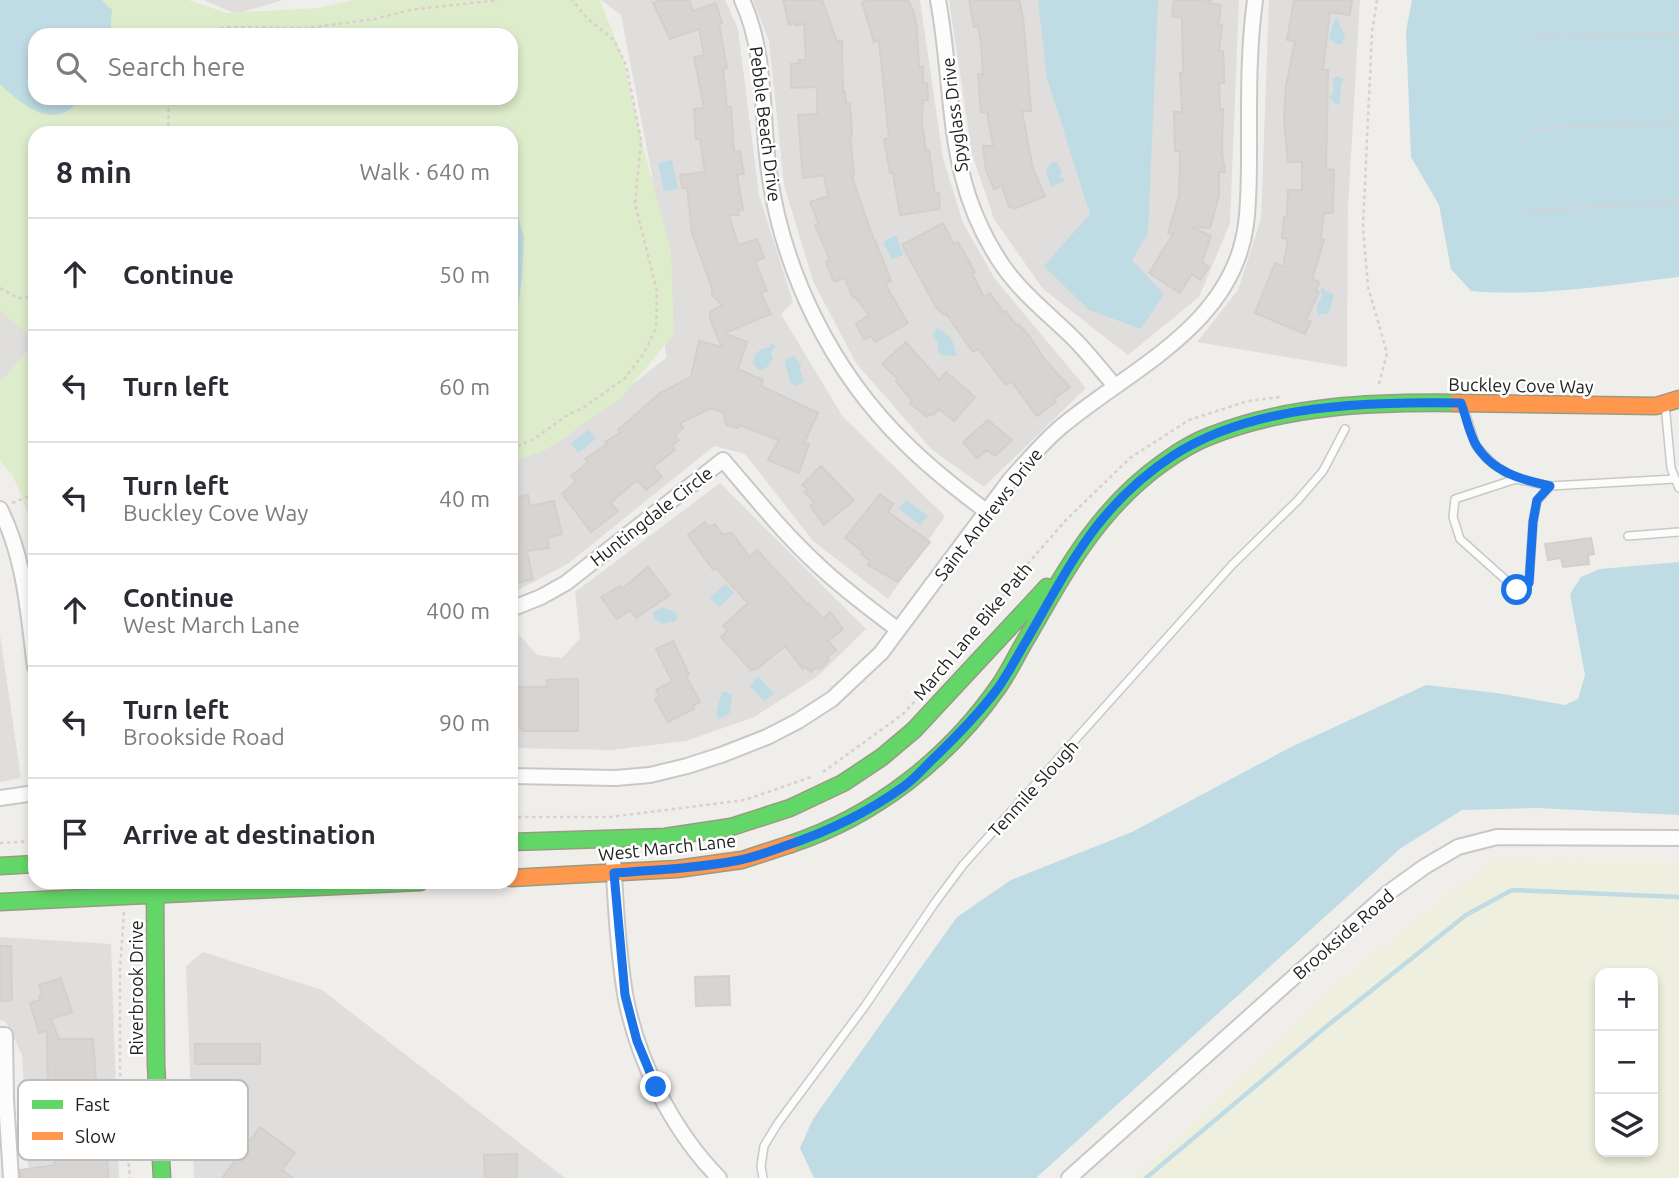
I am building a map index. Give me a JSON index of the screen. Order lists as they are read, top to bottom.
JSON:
{
  "streets": {
    "street": [
      "Spyglass Drive",
      "Pebble Beach Drive",
      "Buckley Cove Way",
      "Saint Andrews Drive",
      "Huntingdale Circle",
      "West March Lane",
      "Brookside Road",
      "Riverbrook Drive"
    ],
    "lane": ["Tenmile Slough"],
    "path": ["March Lane Bike Path"]
  },
  "crossings": [
    ["Spyglass Drive", "Saint Andrews Drive"],
    ["Pebble Beach Drive", "Saint Andrews Drive"],
    ["Buckley Cove Way", "West March Lane"],
    ["Saint Andrews Drive", "Huntingdale Circle"]
  ],
  "legend": ["Fast", "Slow"],
  "page": {
    "search": "Search here",
    "heading": ["8 min", "Walk · 640 m"],
    "list": [
      ["Continue", "50 m"],
      ["Turn left", "60 m"],
      ["Turn left", "Buckley Cove Way", "40 m"],
      ["Continue", "West March Lane", "400 m"],
      ["Turn left", "Brookside Road", "90 m"],
      "Arrive at destination"
    ],
    "map_buttons": ["+", "−"]
  }
}
